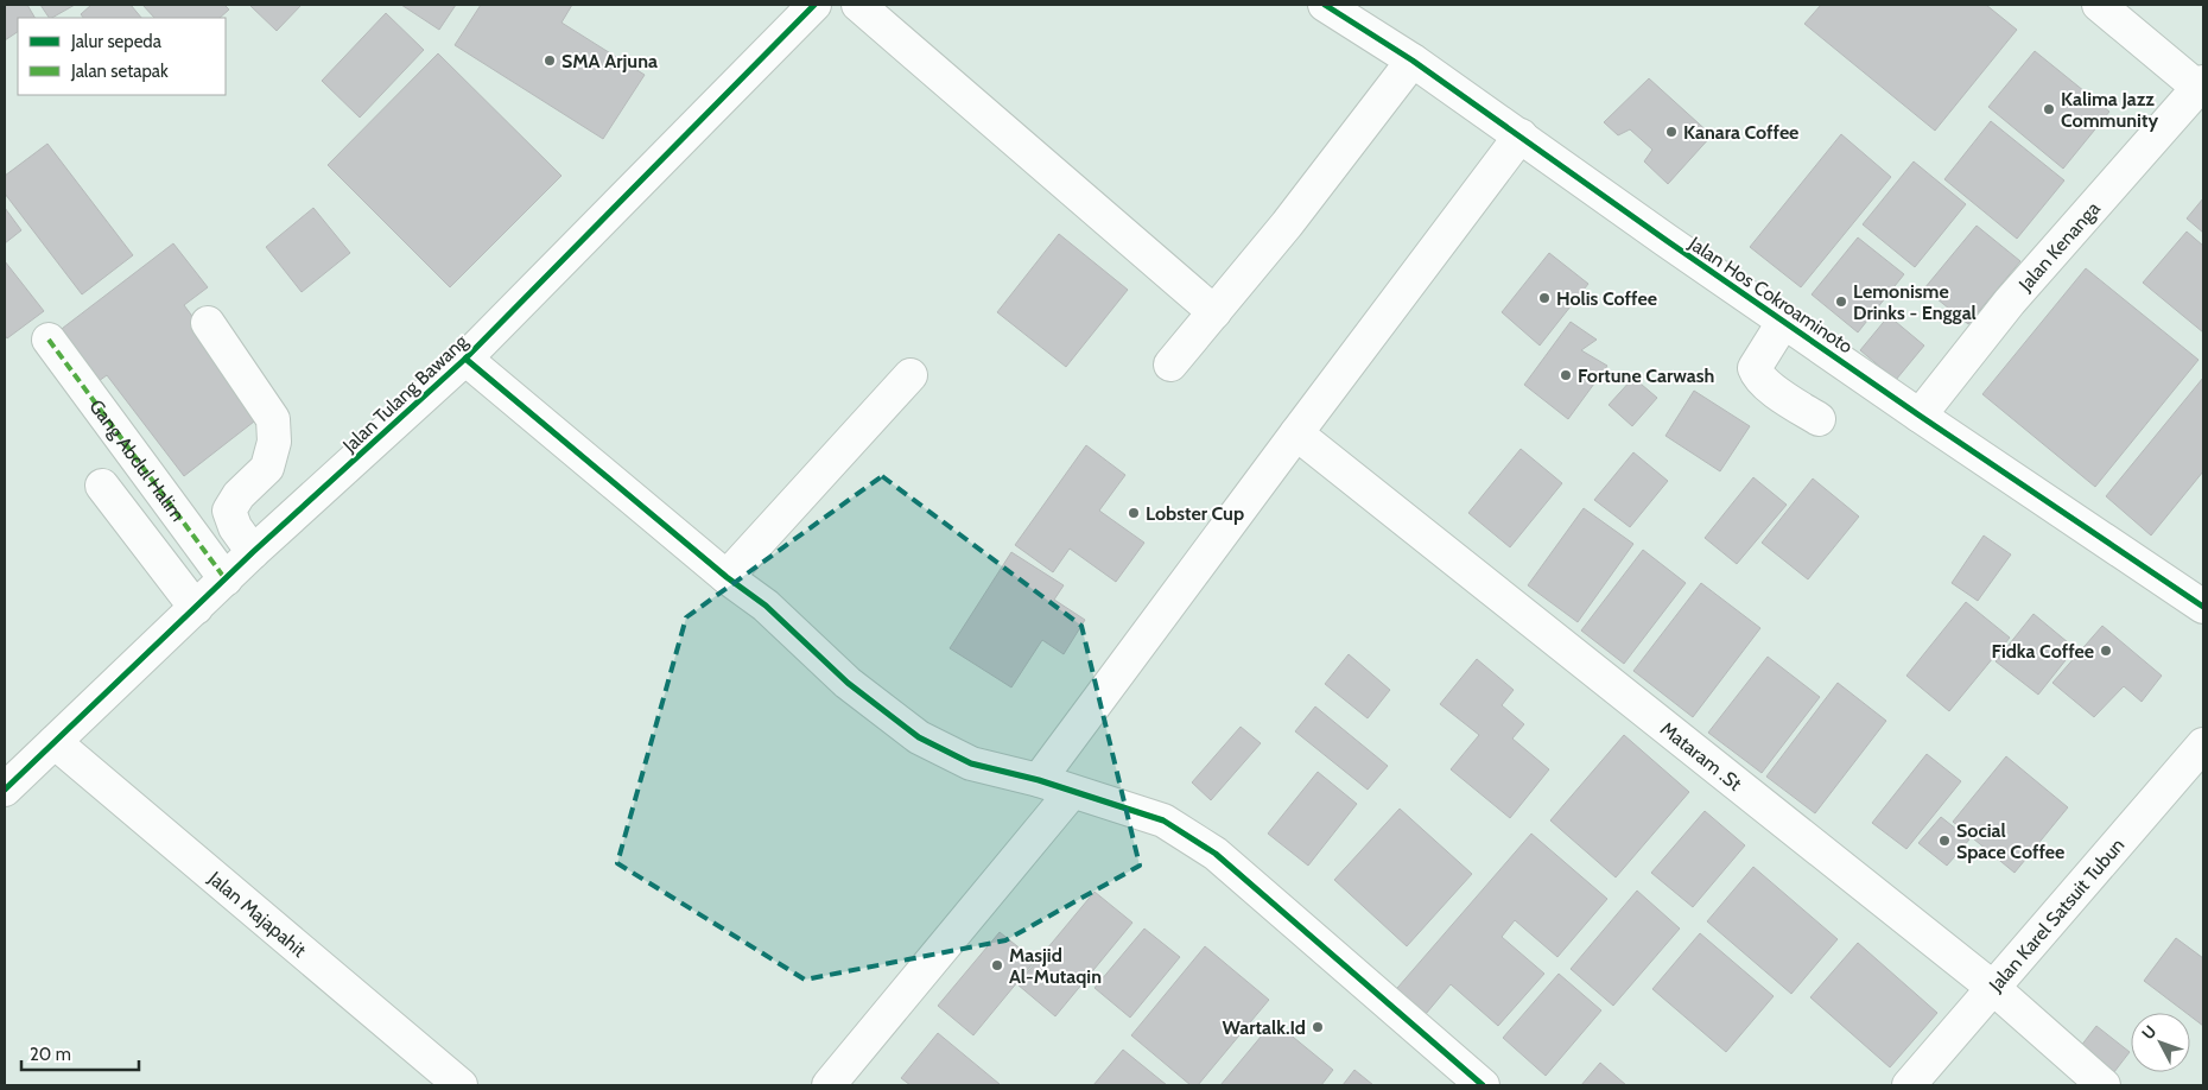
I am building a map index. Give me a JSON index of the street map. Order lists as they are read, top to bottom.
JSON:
{
  "streets": {
    "street": [
      "Jalan Kenanga",
      "Jalan Hos Cokroaminoto",
      "Jalan Tulang Bawang",
      "Gang Abdul Halim",
      "Mataram .St",
      "Jalan Majapahit",
      "Jalan Karel Satsuit Tubun"
    ]
  },
  "crossings": [
    ["Jalan Kenanga", "Jalan Hos Cokroaminoto"],
    ["Jalan Tulang Bawang", "Gang Abdul Halim"],
    ["Jalan Tulang Bawang", "Jalan Majapahit"],
    ["Mataram .St", "Jalan Karel Satsuit Tubun"]
  ],
  "places": [
    "SMA Arjuna",
    "Kalima Jazz Community",
    "Kanara Coffee",
    "Holis Coffee",
    "Lemonisme Drinks - Enggal",
    "Fortune Carwash",
    "Lobster Cup",
    "Fidka Coffee",
    "Social Space Coffee",
    "Masjid Al-Mutaqin",
    "Wartalk.Id"
  ],
  "legend": ["Jalur sepeda", "Jalan setapak"],
  "scale_bar": "20 m",
  "north": "top left"
}
